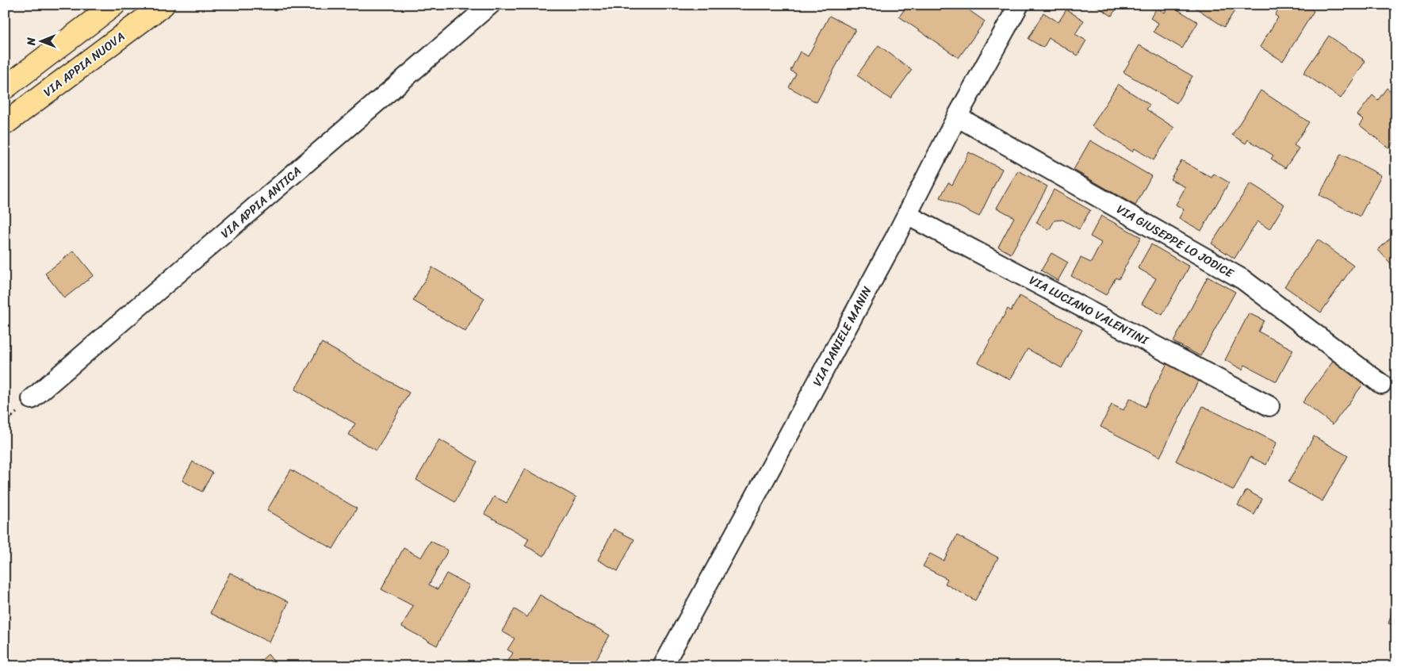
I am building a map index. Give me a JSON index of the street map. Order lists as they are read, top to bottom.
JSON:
{
  "streets": {
    "main road": ["VIA APPIA NUOVA"],
    "street": [
      "VIA APPIA ANTICA",
      "VIA GIUSEPPE LO JODICE",
      "VIA LUCIANO VALENTINI",
      "VIA DANIELE MANIN"
    ]
  },
  "crossings": [
    ["VIA GIUSEPPE LO JODICE", "VIA DANIELE MANIN"],
    ["VIA LUCIANO VALENTINI", "VIA DANIELE MANIN"]
  ],
  "north": "left"
}
